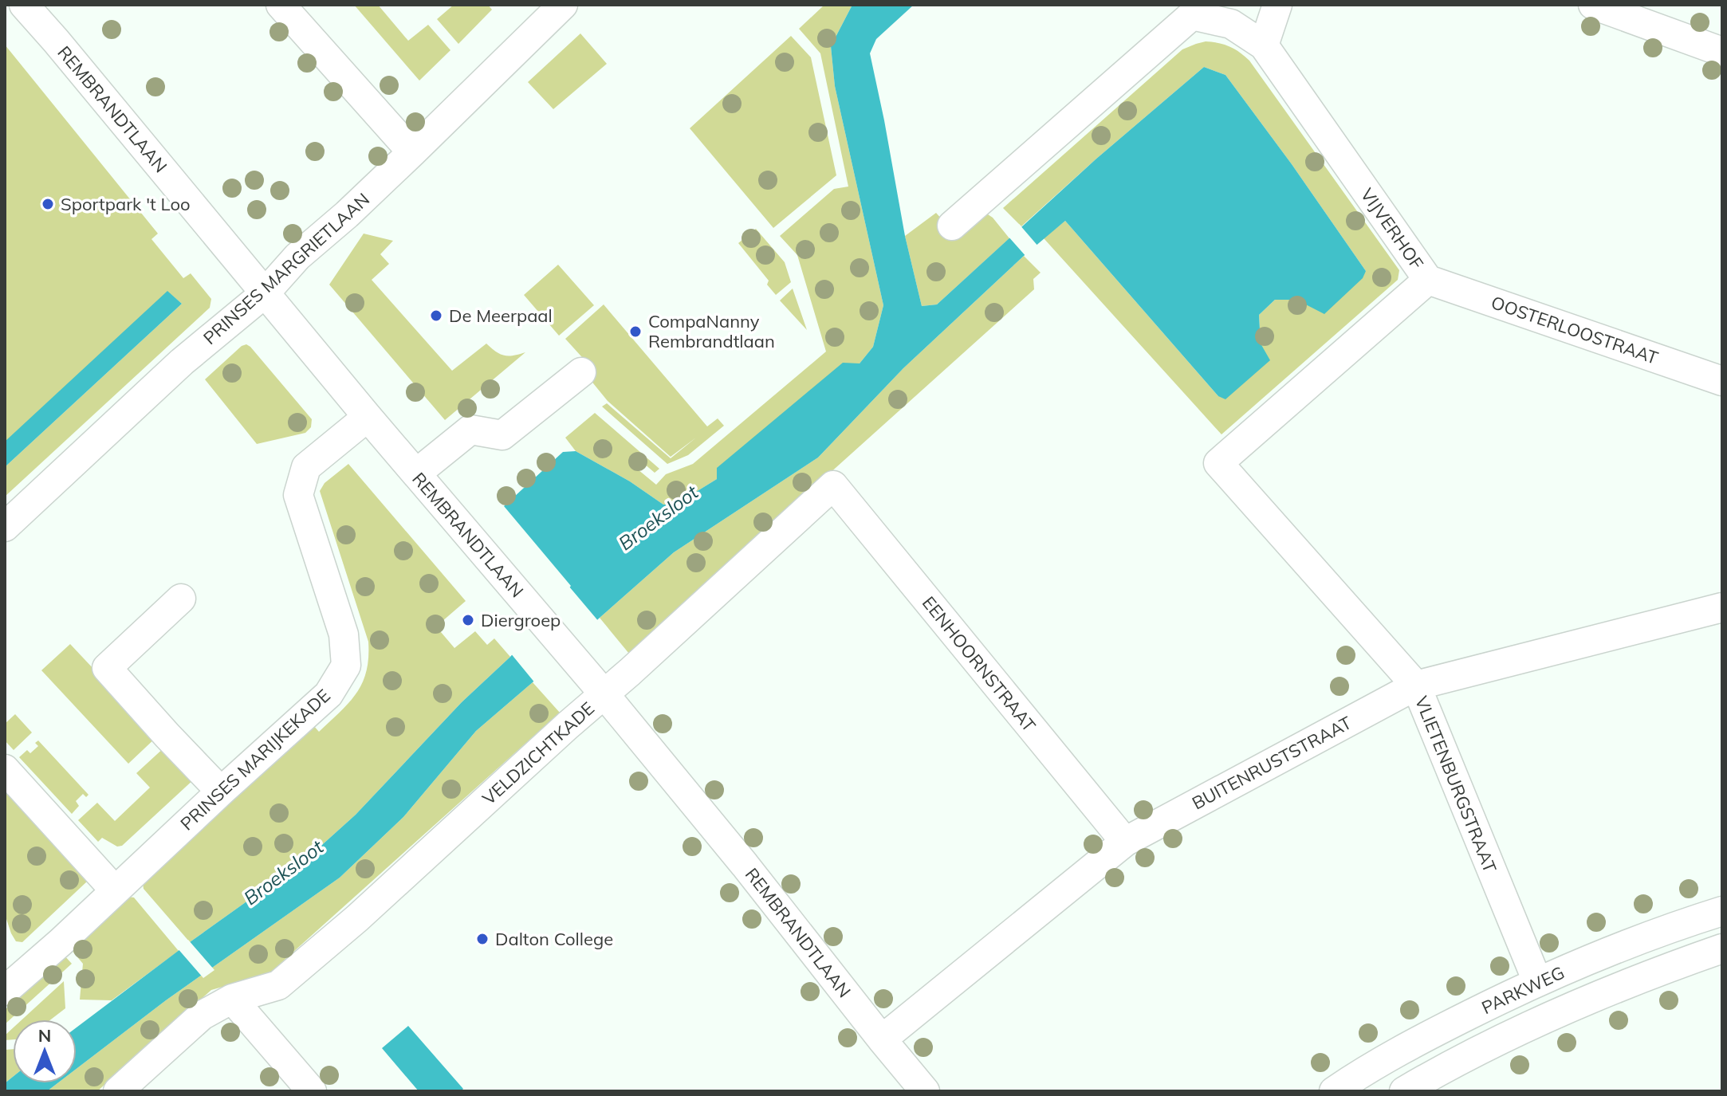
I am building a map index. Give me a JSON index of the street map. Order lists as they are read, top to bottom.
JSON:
{
  "streets": {
    "street": [
      "REMBRANDTLAAN",
      "VIJVERHOF",
      "PRINSES MARGRIETLAAN",
      "OOSTERLOOSTRAAT",
      "EENHOORNSTRAAT",
      "VELDZICHTKADE",
      "PRINSES MARIJKEKADE",
      "BUITENRUSTSTRAAT",
      "VLIETENBURGSTRAAT",
      "PARKWEG"
    ]
  },
  "crossings": [
    ["REMBRANDTLAAN", "PRINSES MARGRIETLAAN"],
    ["REMBRANDTLAAN", "VELDZICHTKADE"],
    ["REMBRANDTLAAN", "PRINSES MARIJKEKADE"],
    ["REMBRANDTLAAN", "BUITENRUSTSTRAAT"],
    ["VIJVERHOF", "OOSTERLOOSTRAAT"],
    ["VIJVERHOF", "VLIETENBURGSTRAAT"],
    ["EENHOORNSTRAAT", "VELDZICHTKADE"],
    ["EENHOORNSTRAAT", "BUITENRUSTSTRAAT"],
    ["BUITENRUSTSTRAAT", "VLIETENBURGSTRAAT"],
    ["VLIETENBURGSTRAAT", "PARKWEG"]
  ],
  "water": ["Broeksloot"],
  "places": [
    "Sportpark 't Loo",
    "De Meerpaal",
    "CompaNanny Rembrandtlaan",
    "Diergroep",
    "Dalton College"
  ],
  "north": "top"
}
